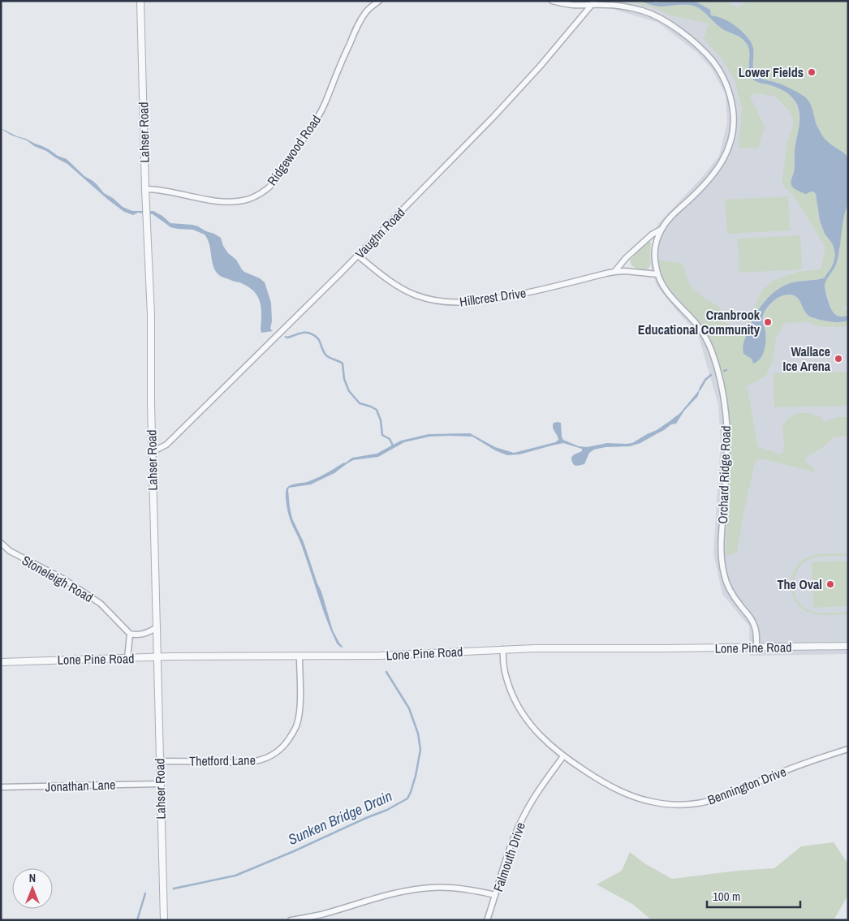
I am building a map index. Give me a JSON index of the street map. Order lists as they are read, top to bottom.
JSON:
{
  "streets": {
    "street": [
      "Lahser Road",
      "Ridgewood Road",
      "Vaughn Road",
      "Hillcrest Drive",
      "Orchard Ridge Road",
      "Stoneleigh Road",
      "Lone Pine Road",
      "Thetford Lane",
      "Jonathan Lane",
      "Bennington Drive",
      "Falmouth Drive"
    ]
  },
  "crossings": [
    ["Lahser Road", "Ridgewood Road"],
    ["Lahser Road", "Vaughn Road"],
    ["Lahser Road", "Lone Pine Road"],
    ["Lahser Road", "Thetford Lane"],
    ["Lahser Road", "Jonathan Lane"],
    ["Vaughn Road", "Hillcrest Drive"],
    ["Vaughn Road", "Orchard Ridge Road"],
    ["Hillcrest Drive", "Orchard Ridge Road"],
    ["Orchard Ridge Road", "Lone Pine Road"],
    ["Lone Pine Road", "Thetford Lane"],
    ["Lone Pine Road", "Bennington Drive"],
    ["Bennington Drive", "Falmouth Drive"]
  ],
  "water": ["Sunken Bridge Drain"],
  "places": [
    "Lower Fields",
    "Cranbrook Educational Community",
    "Wallace Ice Arena",
    "The Oval"
  ],
  "scale_bar": "100 m",
  "north": "top"
}
